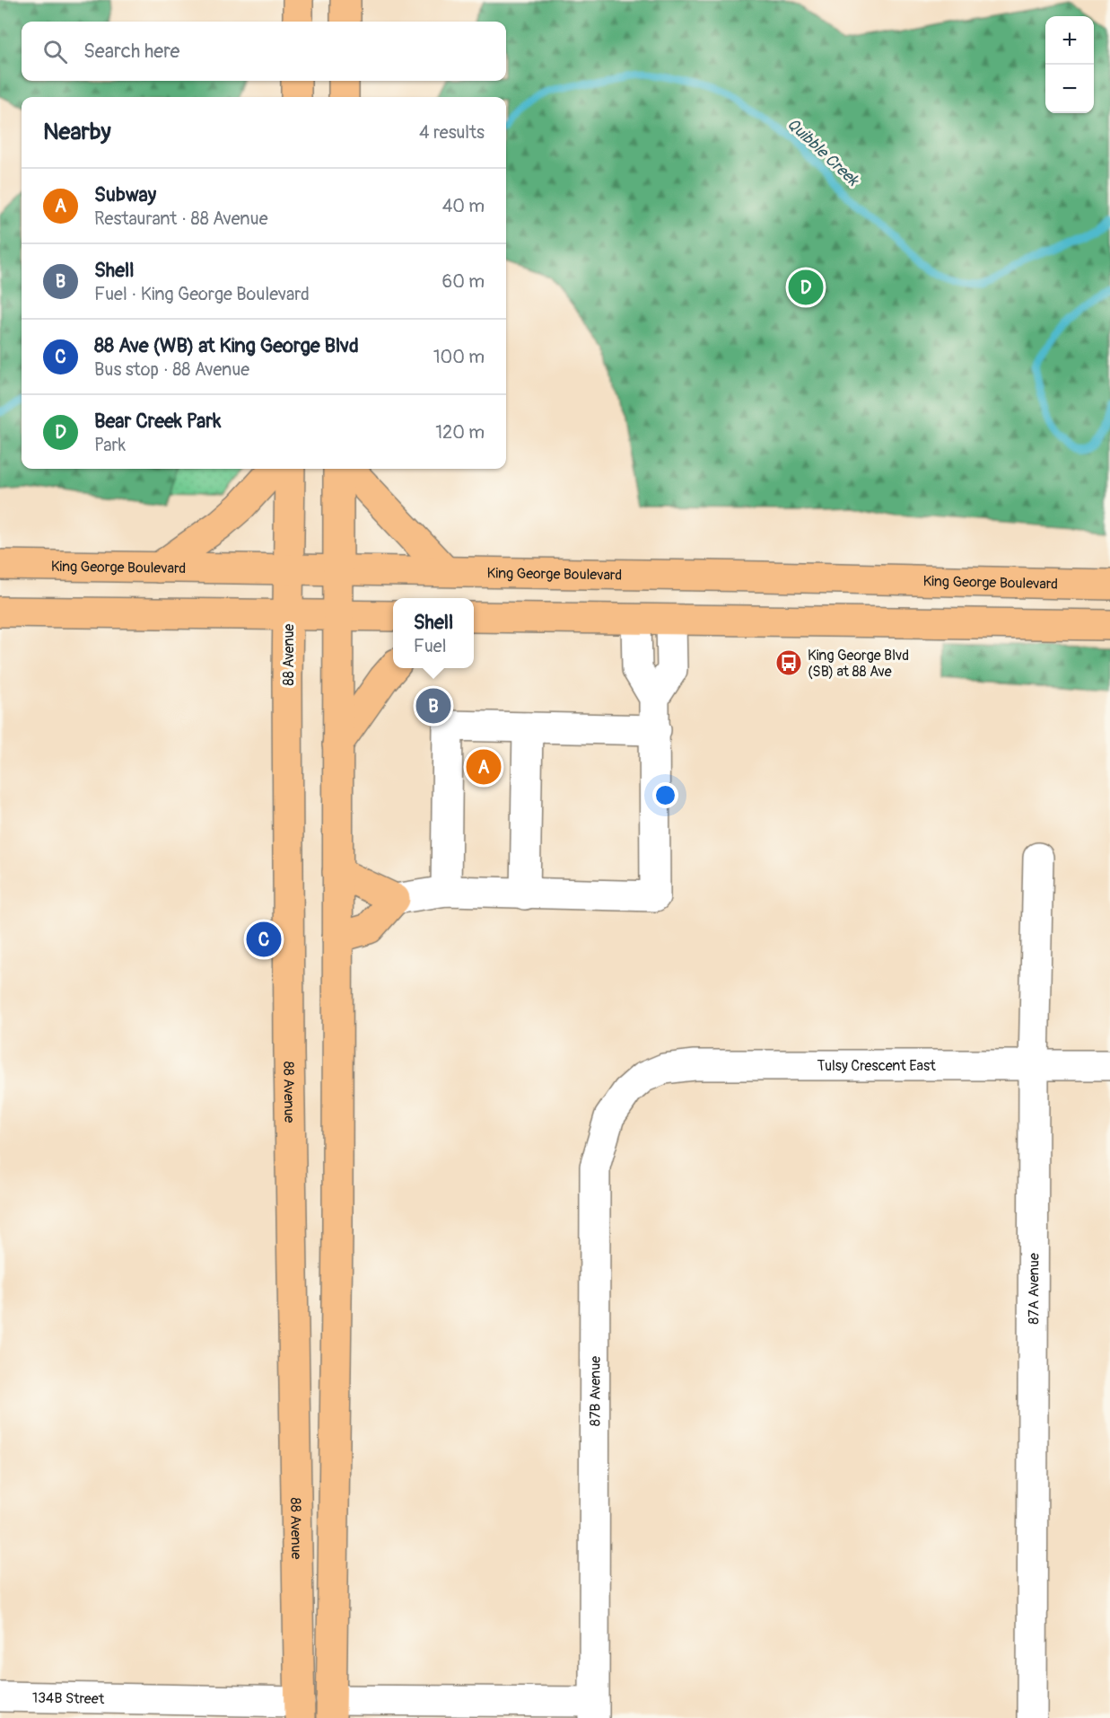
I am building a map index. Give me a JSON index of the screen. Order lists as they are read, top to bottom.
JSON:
{
  "streets": {
    "main road": ["King George Boulevard", "88 Avenue"],
    "street": [
      "Tulsy Crescent East",
      "87A Avenue",
      "87B Avenue",
      "134B Street"
    ]
  },
  "crossings": [
    ["King George Boulevard", "88 Avenue"],
    ["88 Avenue", "134B Street"],
    ["Tulsy Crescent East", "87A Avenue"],
    ["Tulsy Crescent East", "87B Avenue"]
  ],
  "water": ["Quibble Creek"],
  "places": {
    "bus stop": ["King George Blvd (SB) at 88 Ave"]
  },
  "page": {
    "map_buttons": ["+", "−"],
    "search": "Search here",
    "heading": ["Nearby", "4 results"],
    "list": [
      {
        "mark": "A",
        "name": "Subway",
        "note": "Restaurant · 88 Avenue",
        "value": "40 m"
      },
      {
        "mark": "B",
        "name": "Shell",
        "note": "Fuel · King George Boulevard",
        "value": "60 m"
      },
      {
        "mark": "C",
        "name": "88 Ave (WB) at King George Blvd",
        "note": "Bus stop · 88 Avenue",
        "value": "100 m"
      },
      {
        "mark": "D",
        "name": "Bear Creek Park",
        "note": "Park",
        "value": "120 m"
      }
    ],
    "pins": [
      "D",
      "B",
      "A",
      "C"
    ],
    "popup": ["Shell", "Fuel"]
  }
}
